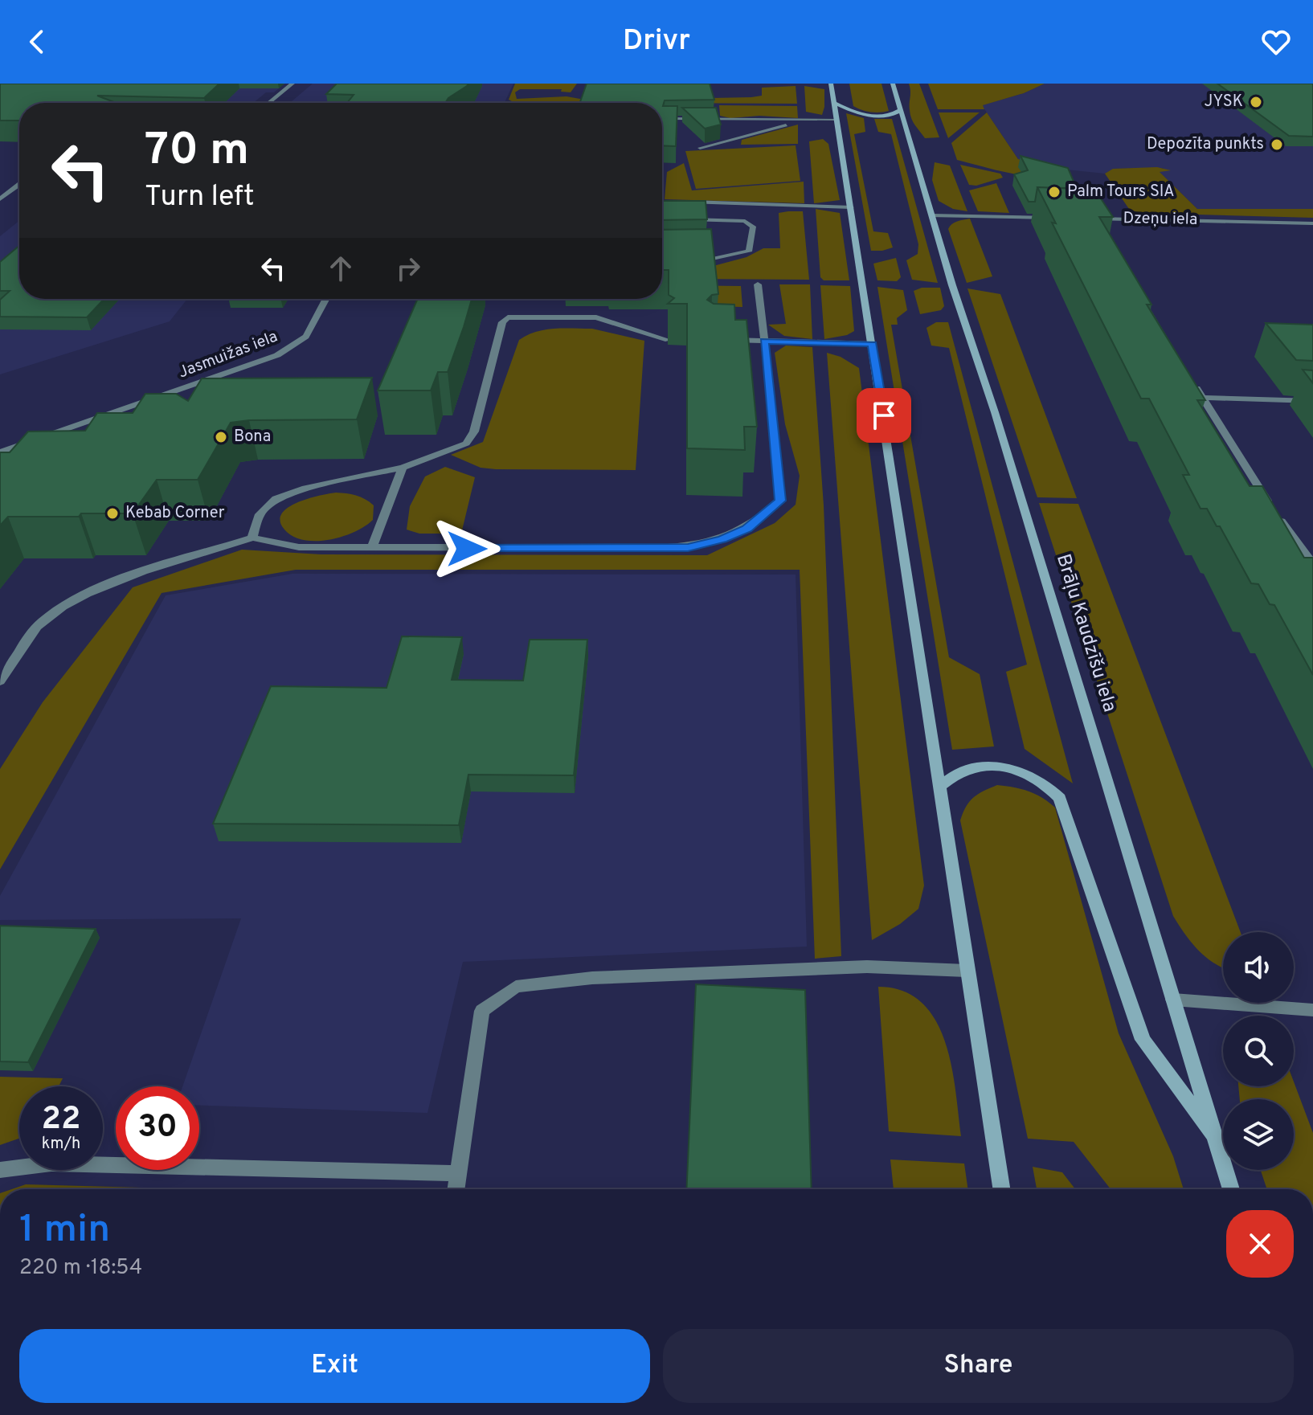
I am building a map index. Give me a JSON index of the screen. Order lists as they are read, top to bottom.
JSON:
{
  "streets": {
    "street": ["Dzeņu iela", "Jasmuižas iela", "Brāļu Kaudzīšu iela"]
  },
  "places": [
    "JYSK",
    "Depozīta punkts",
    "Palm Tours SIA",
    "Bona",
    "Kebab Corner"
  ],
  "page": {
    "header": "Drivr",
    "turn": ["70 m", "Turn left"],
    "speed": "22 km/h",
    "limit": "30",
    "heading": ["1 min", "220 m · 18:54"],
    "buttons": ["Exit", "Share"]
  }
}
